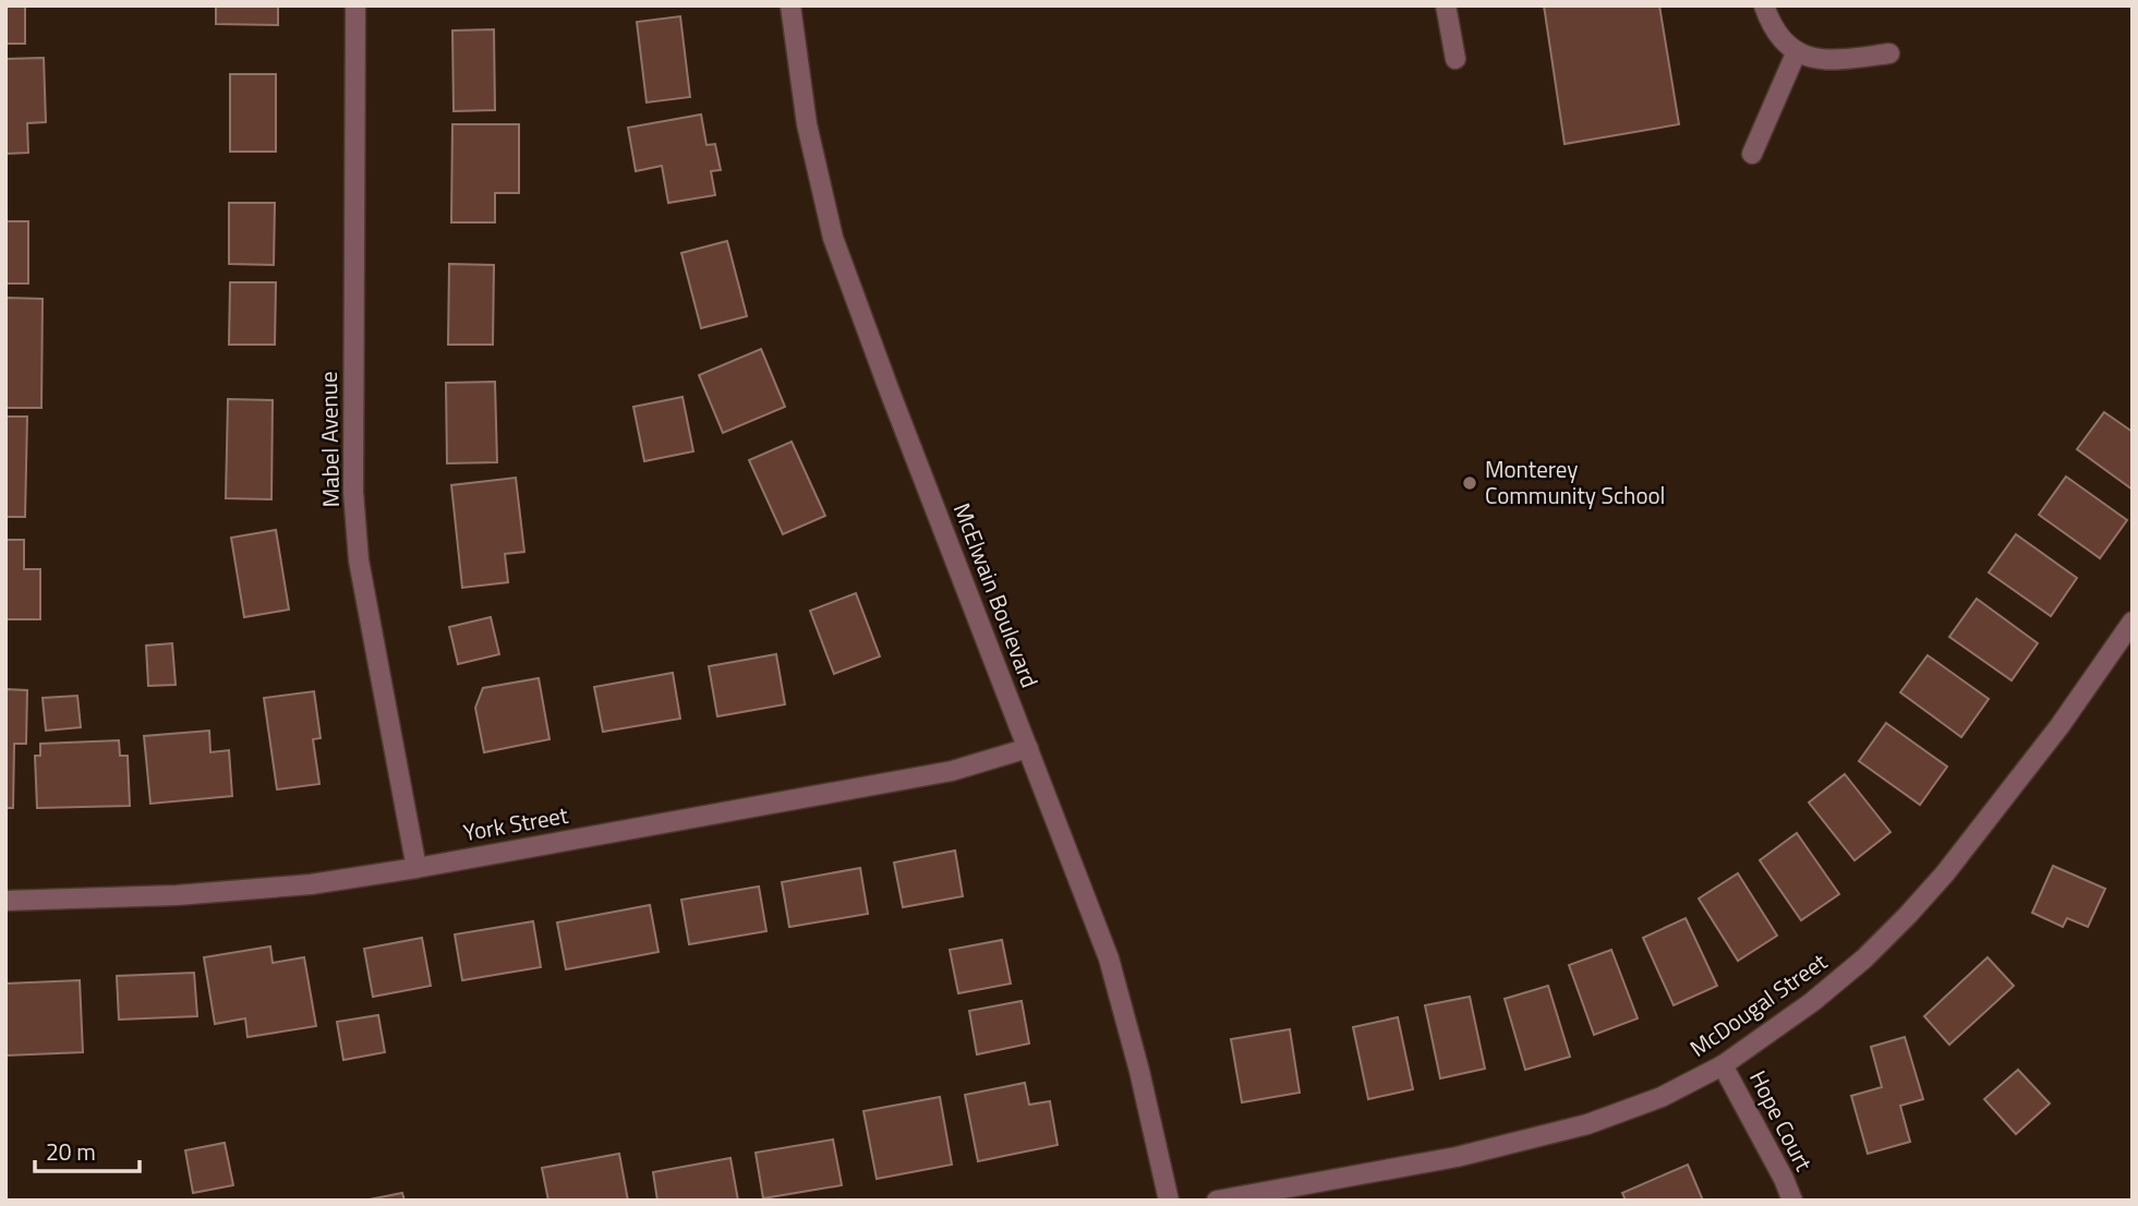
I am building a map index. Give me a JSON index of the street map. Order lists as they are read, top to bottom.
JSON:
{
  "streets": {
    "street": [
      "Mabel Avenue",
      "McElwain Boulevard",
      "York Street",
      "McDougal Street",
      "Hope Court"
    ]
  },
  "crossings": [
    ["Mabel Avenue", "York Street"],
    ["McElwain Boulevard", "York Street"],
    ["McDougal Street", "Hope Court"]
  ],
  "places": ["Monterey Community School"],
  "scale_bar": "20 m"
}
